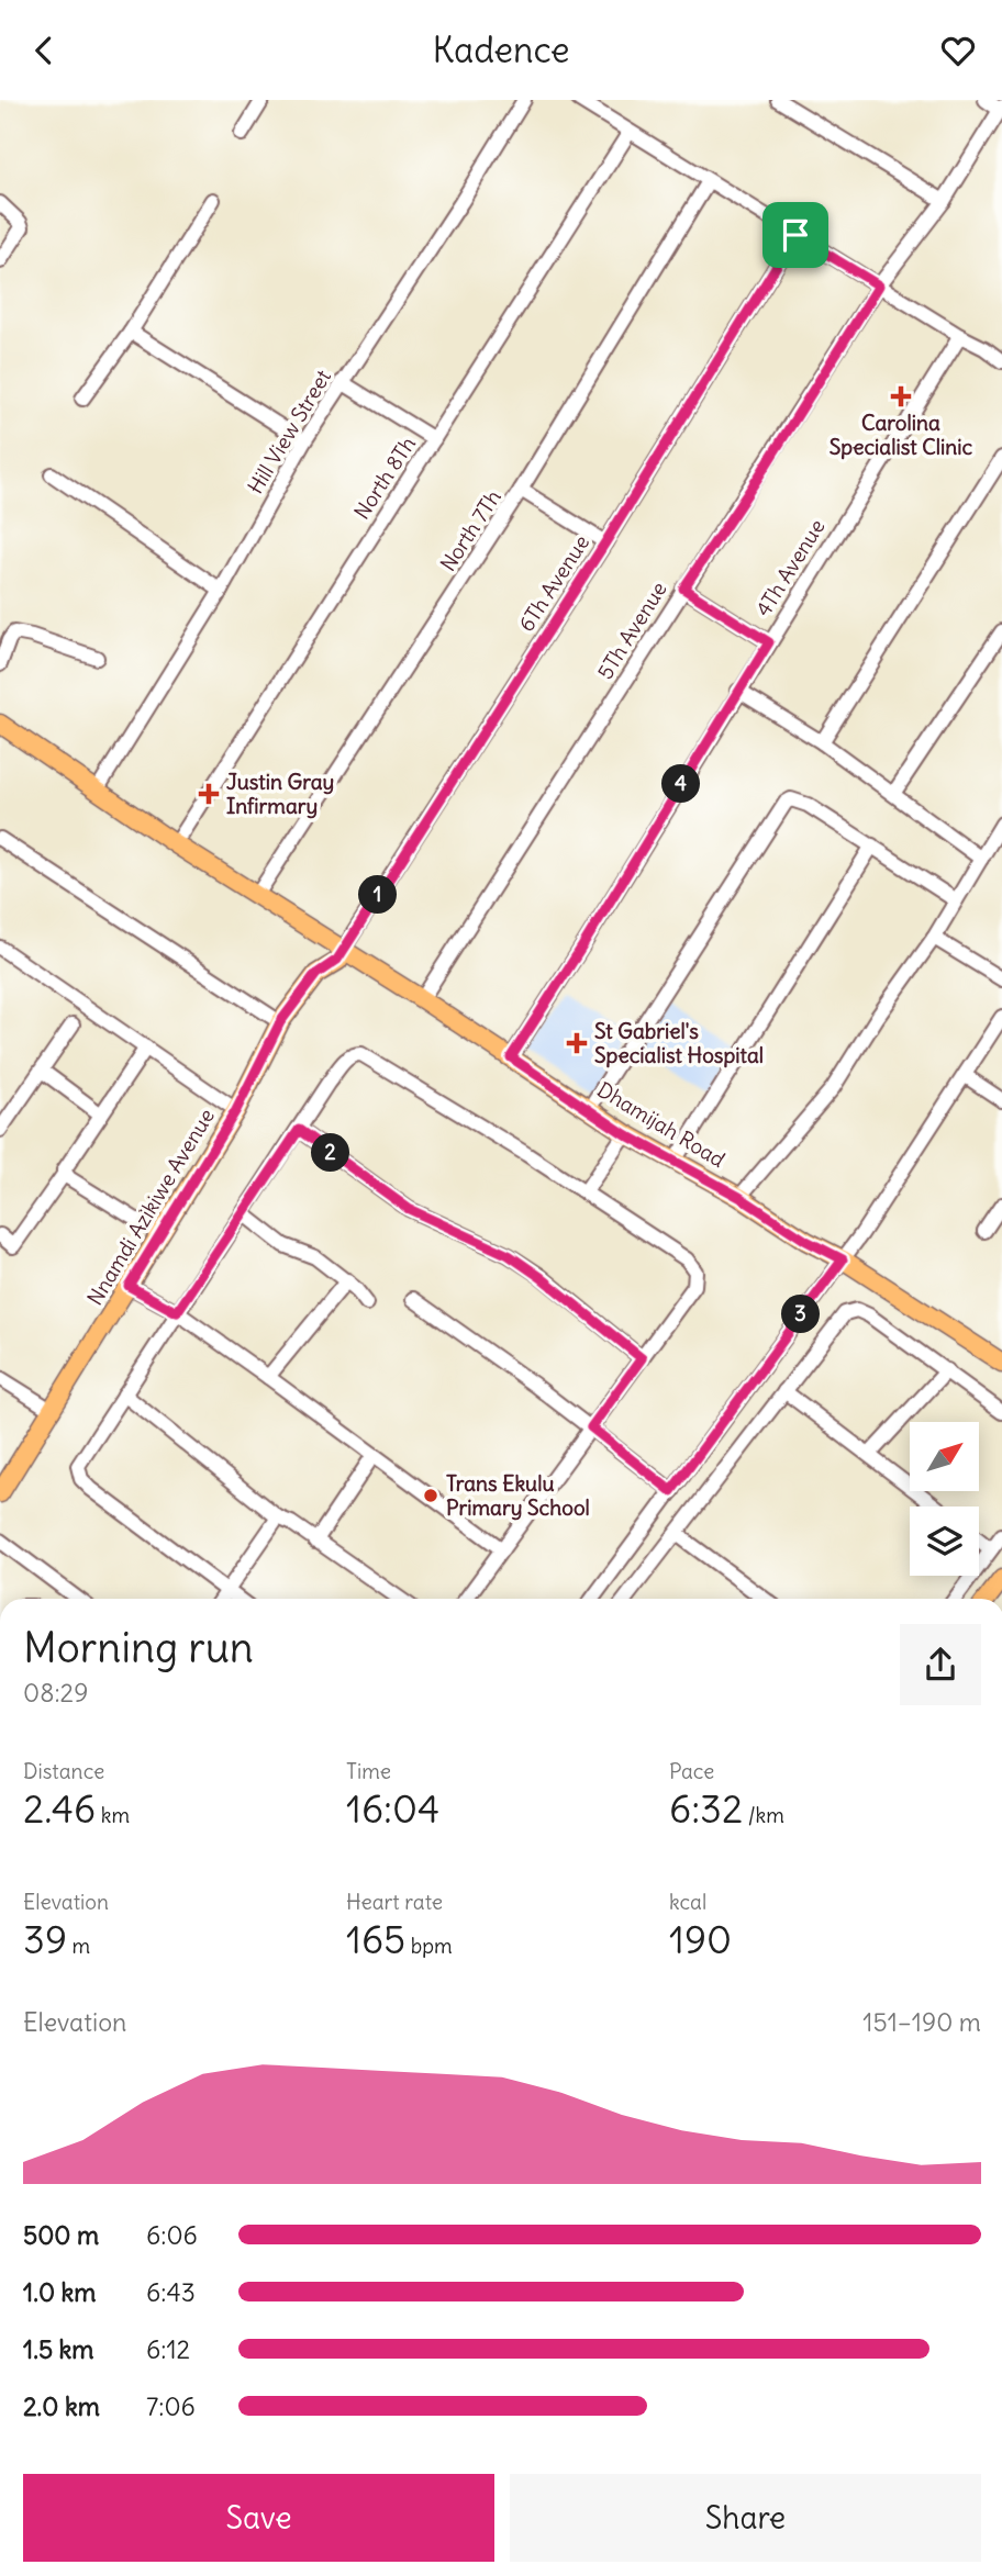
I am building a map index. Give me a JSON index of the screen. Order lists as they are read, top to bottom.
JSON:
{
  "streets": {
    "main road": ["Dhamijah Road", "Nnamdi Azikiwe Avenue"],
    "street": [
      "Hill View Street",
      "North 8Th",
      "North 7Th",
      "4Th Avenue",
      "6Th Avenue",
      "5Th Avenue"
    ]
  },
  "crossings": [
    ["Hill View Street", "Dhamijah Road"],
    ["North 8Th", "Dhamijah Road"],
    ["North 7Th", "Dhamijah Road"],
    ["4Th Avenue", "Dhamijah Road"],
    ["6Th Avenue", "Dhamijah Road"],
    ["6Th Avenue", "Nnamdi Azikiwe Avenue"],
    ["5Th Avenue", "Dhamijah Road"],
    ["Dhamijah Road", "Nnamdi Azikiwe Avenue"]
  ],
  "places": {
    "health": ["Carolina Specialist Clinic", "Justin Gray Infirmary", "St Gabriel's Specialist Hospital"],
    "other": ["Trans Ekulu Primary School"]
  },
  "north": "top right",
  "page": {
    "header": "Kadence",
    "pins": [
      "4",
      "1",
      "2",
      "3"
    ],
    "heading": ["Morning run", "08:29"],
    "stats": [
      ["Distance", "2.46 km"],
      ["Time", "16:04"],
      ["Pace", "6:32 /km"],
      ["Elevation", "39 m"],
      ["Heart rate", "165 bpm"],
      ["kcal", "190"]
    ],
    "chart": ["Elevation", "151–190 m"],
    "list": [
      {
        "name": "500 m",
        "note": "6:06"
      },
      {
        "name": "1.0 km",
        "note": "6:43"
      },
      {
        "name": "1.5 km",
        "note": "6:12"
      },
      {
        "name": "2.0 km",
        "note": "7:06"
      }
    ],
    "buttons": ["Save", "Share"]
  }
}
